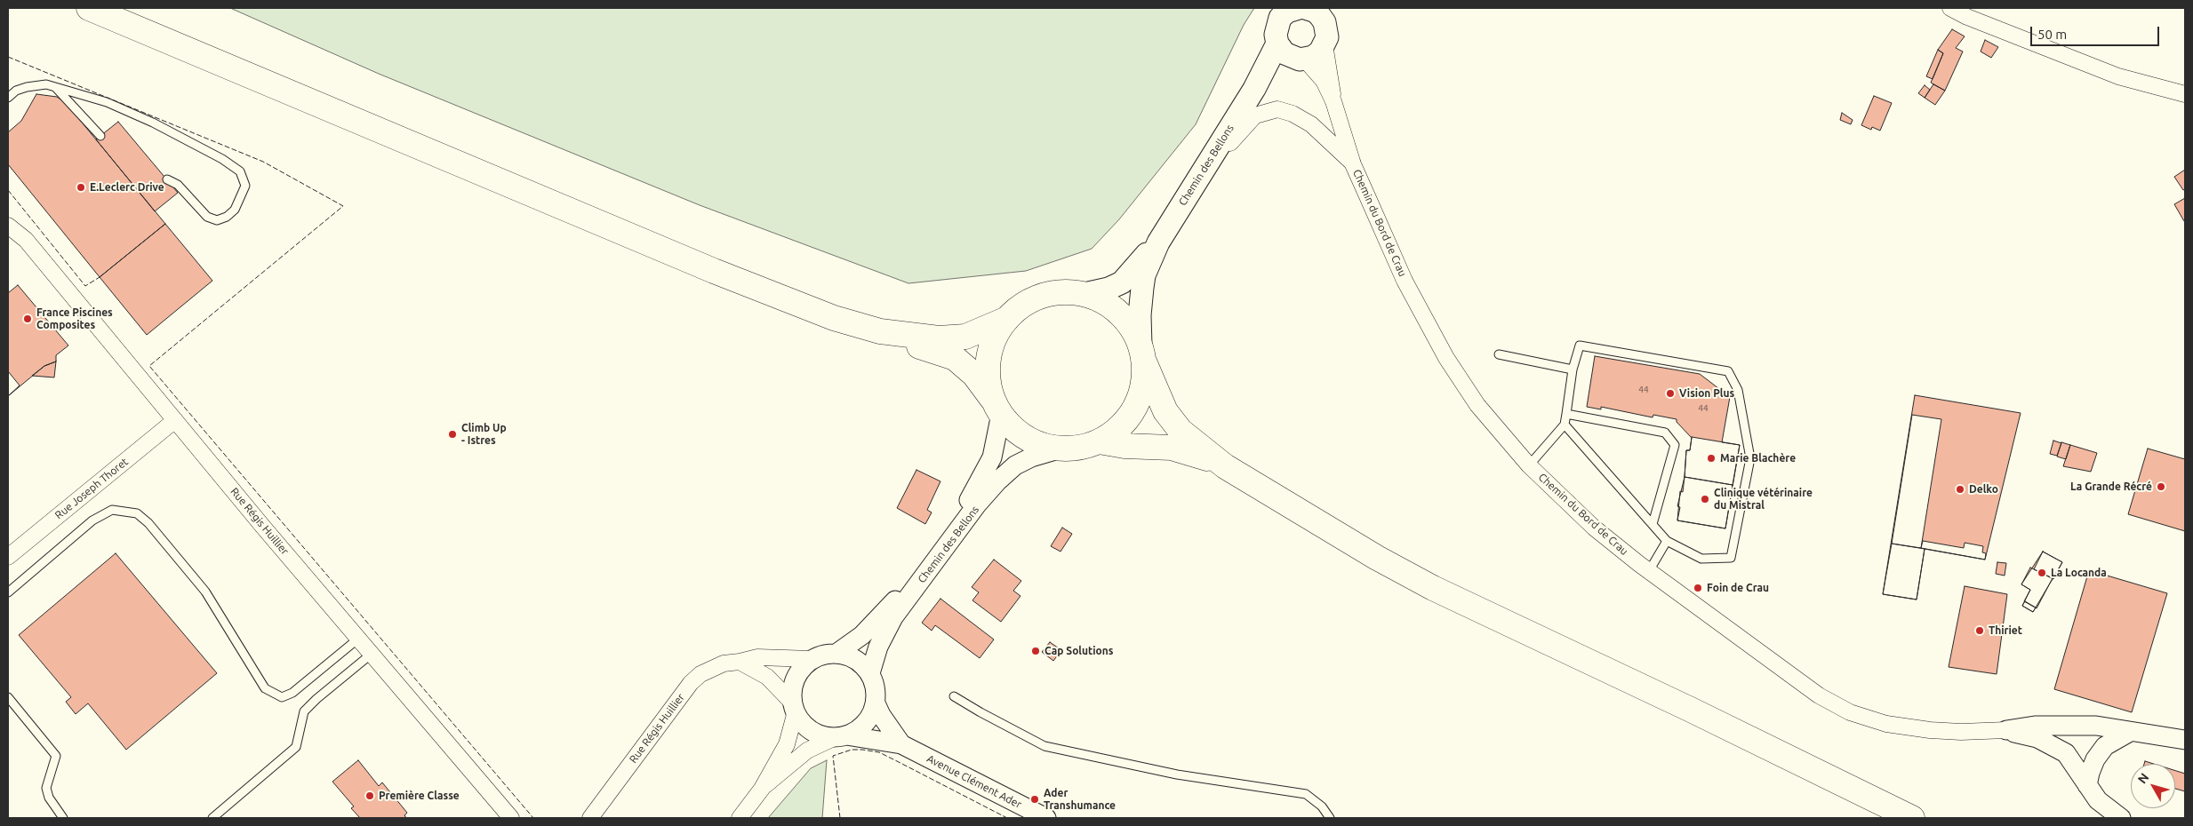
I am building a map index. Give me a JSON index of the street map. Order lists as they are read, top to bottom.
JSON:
{
  "streets": {
    "main road": ["Chemin des Bellons"],
    "street": [
      "Chemin du Bord de Crau",
      "Rue Joseph Thoret",
      "Rue Régis Huillier",
      "Avenue Clément Ader"
    ]
  },
  "crossings": [
    ["Chemin des Bellons", "Rue Régis Huillier"],
    ["Chemin des Bellons", "Avenue Clément Ader"],
    ["Rue Joseph Thoret", "Rue Régis Huillier"],
    ["Rue Régis Huillier", "Avenue Clément Ader"]
  ],
  "places": [
    "E.Leclerc Drive",
    "France Piscines Composites",
    "Vision Plus",
    "Climb Up - Istres",
    "Marie Blachère",
    "La Grande Récré",
    "Delko",
    "Clinique vétérinaire du Mistral",
    "La Locanda",
    "Foin de Crau",
    "Thiriet",
    "Cap Solutions",
    "Première Classe",
    "Ader Transhumance"
  ],
  "house_numbers": ["44", "44"],
  "scale_bar": "50 m",
  "north": "top left"
}
